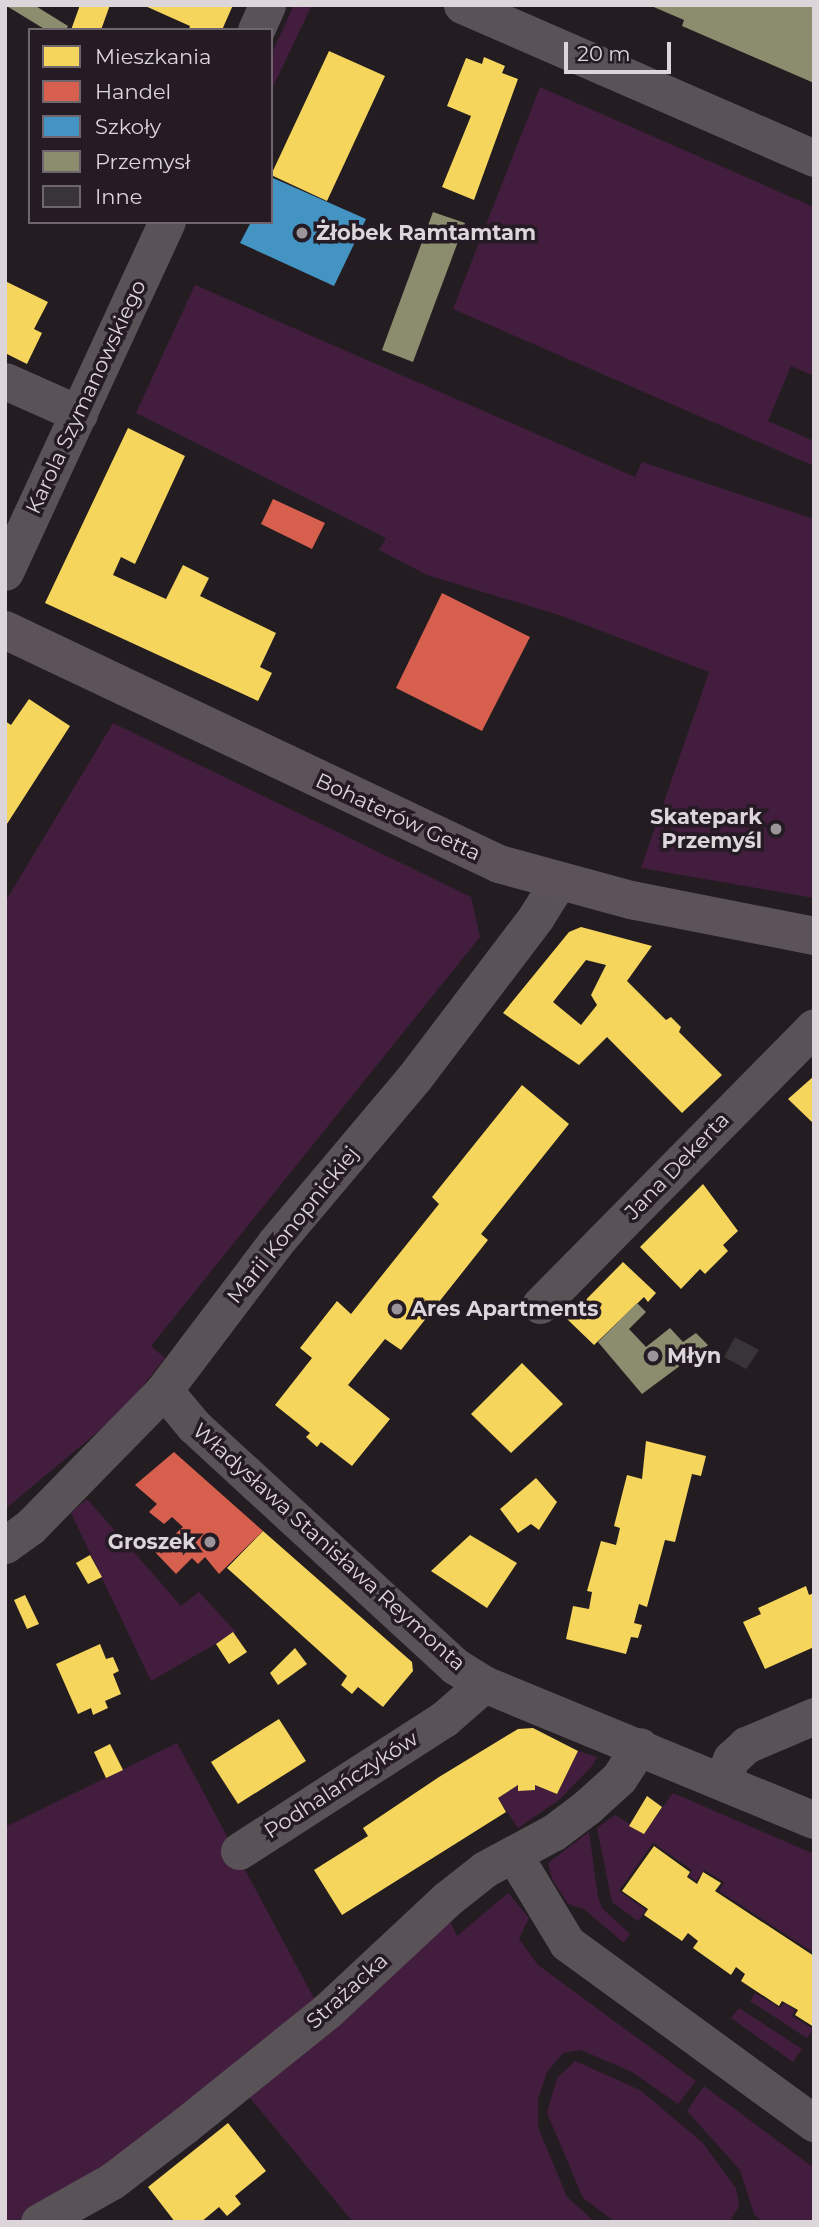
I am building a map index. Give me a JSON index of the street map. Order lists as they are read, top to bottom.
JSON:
{
  "streets": {
    "main road": ["Bohaterów Getta"],
    "street": [
      "Karola Szymanowskiego",
      "Jana Dekerta",
      "Marii Konopnickiej",
      "Władysława Stanisława Reymonta",
      "Podhalańczyków",
      "Strażacka"
    ]
  },
  "crossings": [
    ["Bohaterów Getta", "Marii Konopnickiej"],
    ["Marii Konopnickiej", "Władysława Stanisława Reymonta"],
    ["Władysława Stanisława Reymonta", "Podhalańczyków"],
    ["Władysława Stanisława Reymonta", "Strażacka"]
  ],
  "places": [
    "Żłobek Ramtamtam",
    "Skatepark Przemyśl",
    "Ares Apartments",
    "Młyn",
    "Groszek"
  ],
  "legend": [
    "Mieszkania",
    "Handel",
    "Szkoły",
    "Przemysł",
    "Inne"
  ],
  "scale_bar": "20 m"
}
